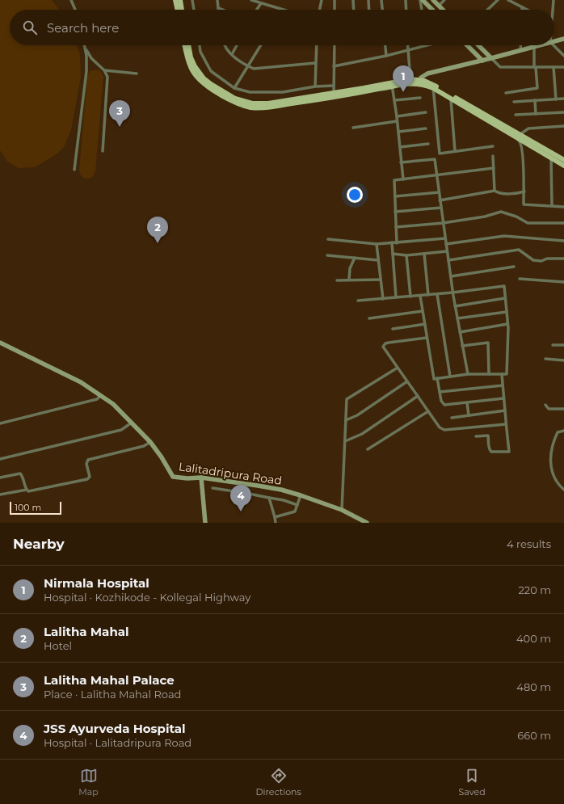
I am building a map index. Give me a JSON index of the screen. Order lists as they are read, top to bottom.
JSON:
{
  "streets": {
    "street": ["Lalitadripura Road"]
  },
  "scale_bar": "100 m",
  "page": {
    "search": "Search here",
    "pins": [
      "1",
      "3",
      "2",
      "4"
    ],
    "scale": "100 m",
    "heading": ["Nearby", "4 results"],
    "list": [
      {
        "mark": "1",
        "name": "Nirmala Hospital",
        "note": "Hospital · Kozhikode - Kollegal Highway",
        "value": "220 m"
      },
      {
        "mark": "2",
        "name": "Lalitha Mahal",
        "note": "Hotel",
        "value": "400 m"
      },
      {
        "mark": "3",
        "name": "Lalitha Mahal Palace",
        "note": "Place · Lalitha Mahal Road",
        "value": "480 m"
      },
      {
        "mark": "4",
        "name": "JSS Ayurveda Hospital",
        "note": "Hospital · Lalitadripura Road",
        "value": "660 m"
      }
    ],
    "nav": ["Map", "Directions", "Saved"]
  }
}
